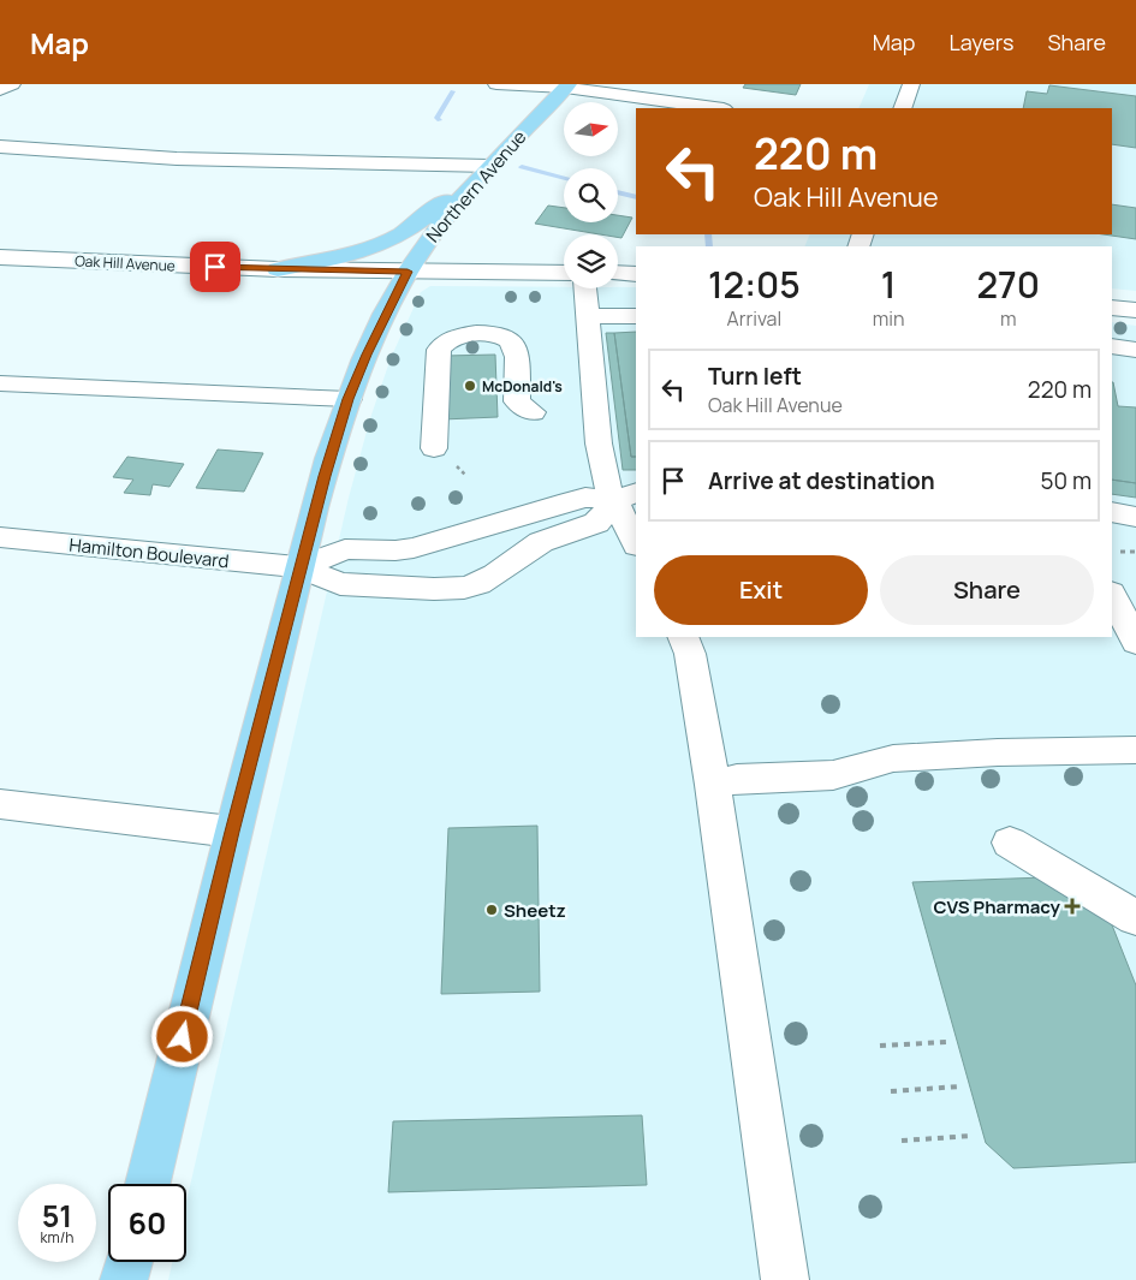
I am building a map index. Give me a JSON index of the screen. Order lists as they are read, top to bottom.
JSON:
{
  "streets": {
    "main road": ["Northern Avenue"],
    "street": ["Oak Hill Avenue", "Hamilton Boulevard"]
  },
  "crossings": [
    ["Northern Avenue", "Oak Hill Avenue"],
    ["Northern Avenue", "Hamilton Boulevard"]
  ],
  "places": {
    "other": ["McDonald's", "Sheetz"],
    "health": ["CVS Pharmacy"]
  },
  "north": "right",
  "page": {
    "header": "Map",
    "nav": ["Map", "Layers", "Share"],
    "turn": ["220 m", "Oak Hill Avenue"],
    "eta": [
      "12:05",
      "Arrival",
      "1",
      "min",
      "270",
      "m"
    ],
    "list": [
      {
        "name": "Turn left",
        "note": "Oak Hill Avenue",
        "value": "220 m"
      },
      {
        "name": "Arrive at destination",
        "value": "50 m"
      }
    ],
    "buttons": ["Exit", "Share"],
    "speed": "51 km/h",
    "limit": "60"
  }
}
